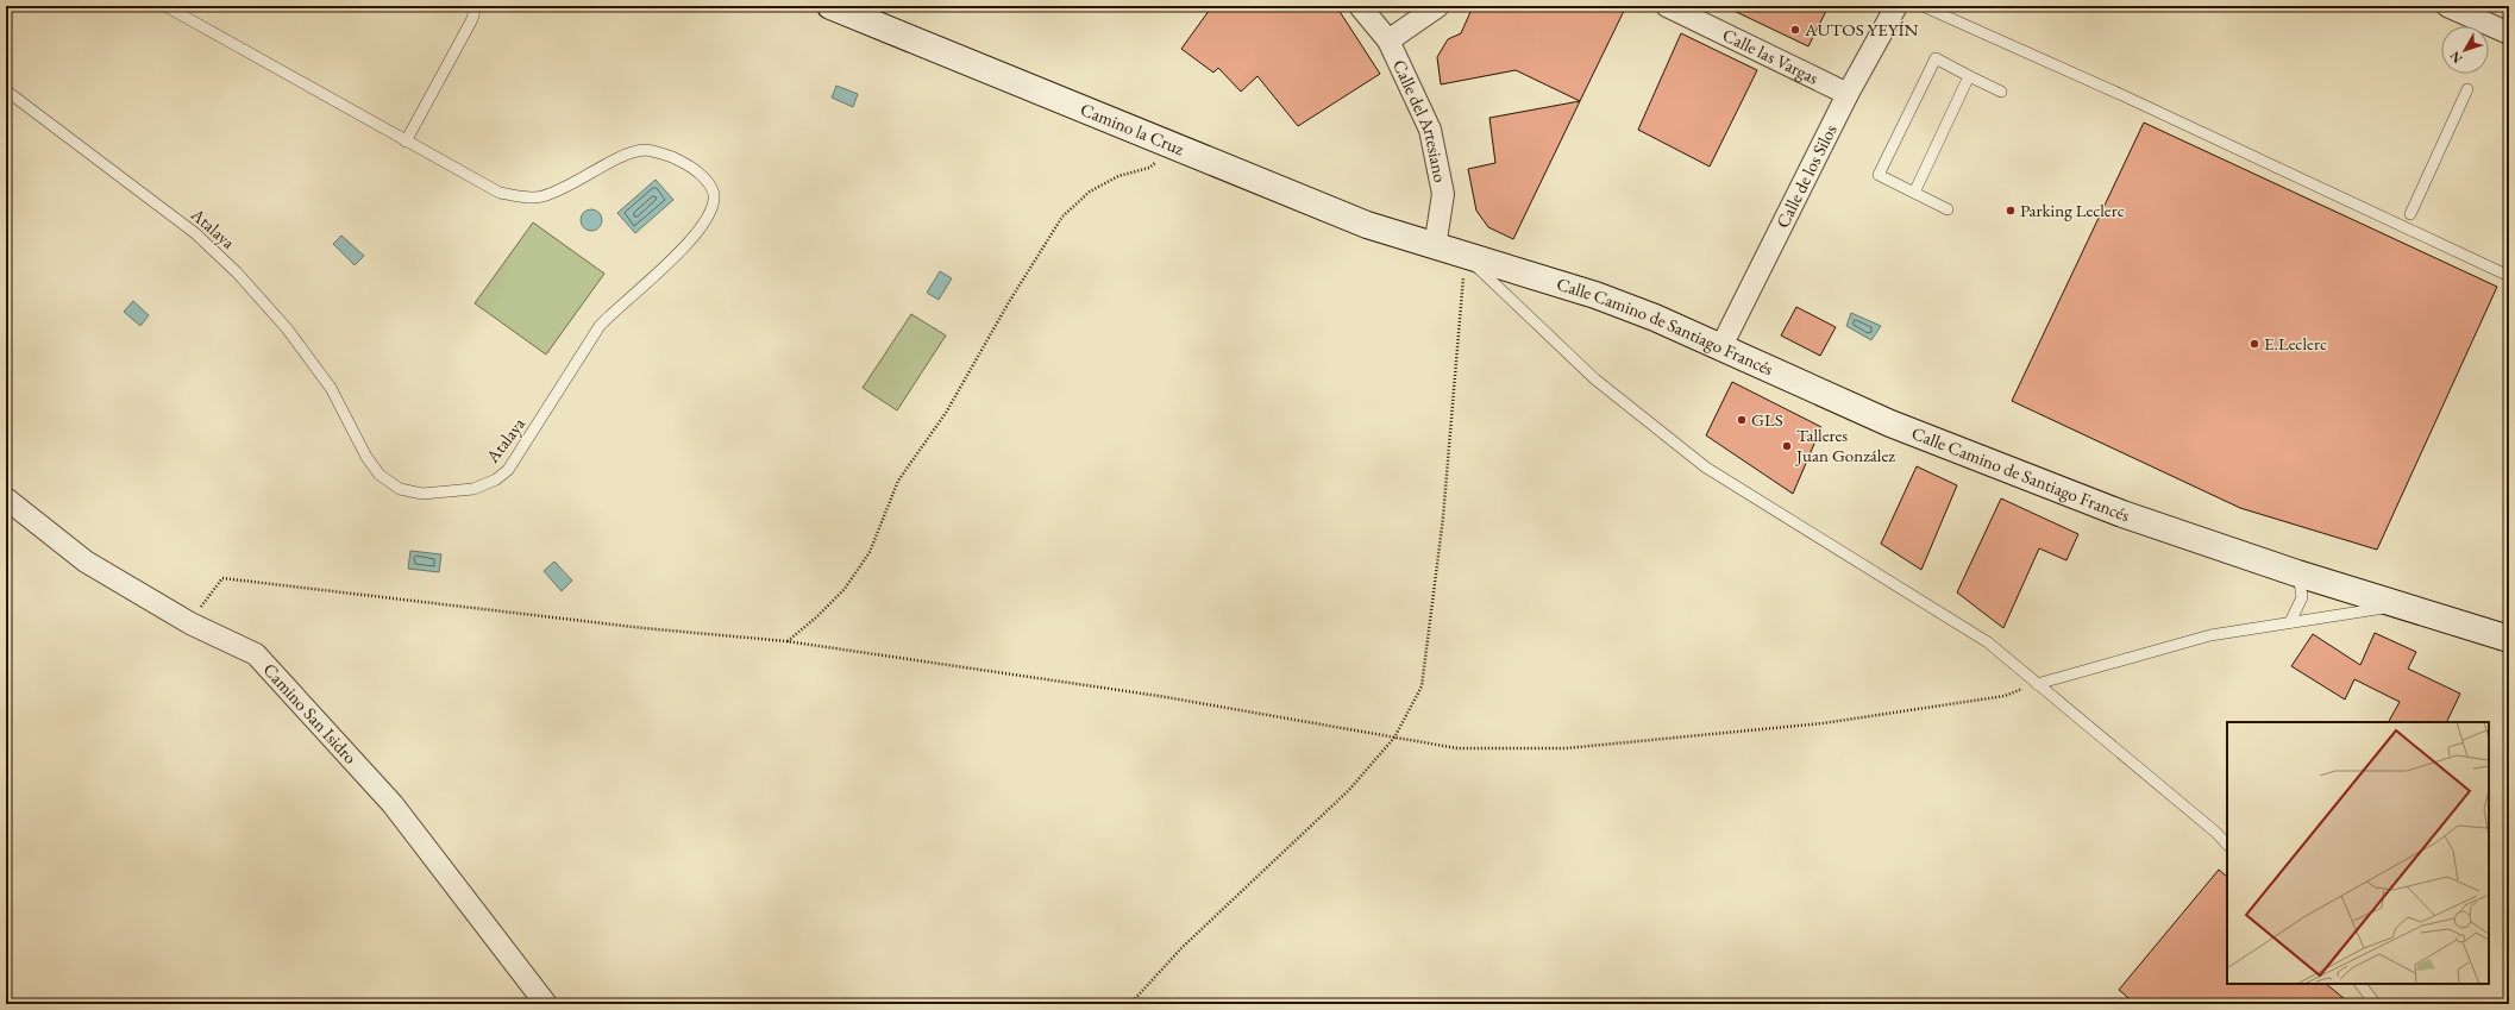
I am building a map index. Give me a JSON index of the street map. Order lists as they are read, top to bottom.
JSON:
{
  "streets": {
    "street": [
      "Calle las Vargas",
      "Calle del Artesiano",
      "Camino la Cruz",
      "Calle de los Silos",
      "Calle Camino de Santiago Francés",
      "Camino San Isidro"
    ],
    "lane": ["Atalaya"]
  },
  "crossings": [
    ["Calle las Vargas", "Calle de los Silos"],
    ["Calle del Artesiano", "Camino la Cruz"],
    ["Calle del Artesiano", "Calle Camino de Santiago Francés"],
    ["Camino la Cruz", "Calle Camino de Santiago Francés"],
    ["Calle de los Silos", "Calle Camino de Santiago Francés"]
  ],
  "places": [
    "AUTOS YEYÍN",
    "Parking Leclerc",
    "E.Leclerc",
    "GLS",
    "Talleres Juan González"
  ],
  "north": "bottom left"
}
